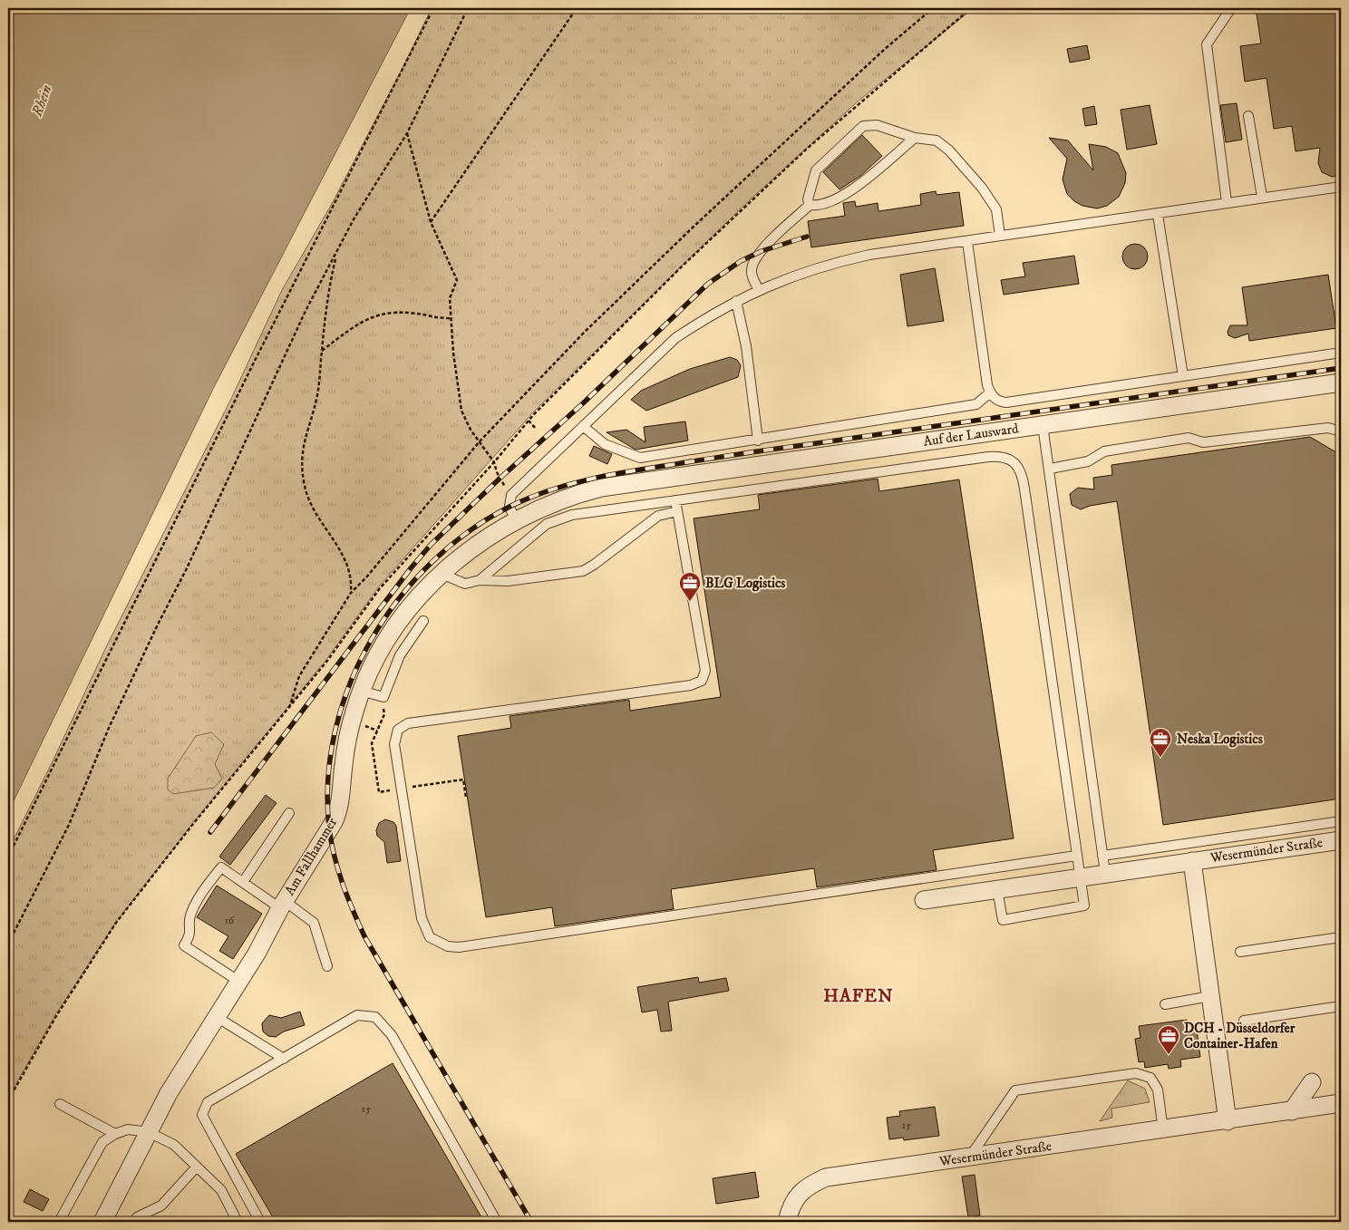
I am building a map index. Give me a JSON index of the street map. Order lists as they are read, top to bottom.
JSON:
{
  "streets": {
    "street": ["Auf der Lausward", "Wesermünder Straße", "Am Fallhammer"]
  },
  "crossings": [
    ["Auf der Lausward", "Am Fallhammer"]
  ],
  "districts": ["HAFEN"],
  "water": ["Rhein"],
  "places": {
    "office": ["BLG Logistics", "Neska Logistics", "DCH - Düsseldorfer Container-Hafen"]
  },
  "house_numbers": ["16", "15", "15"]
}
